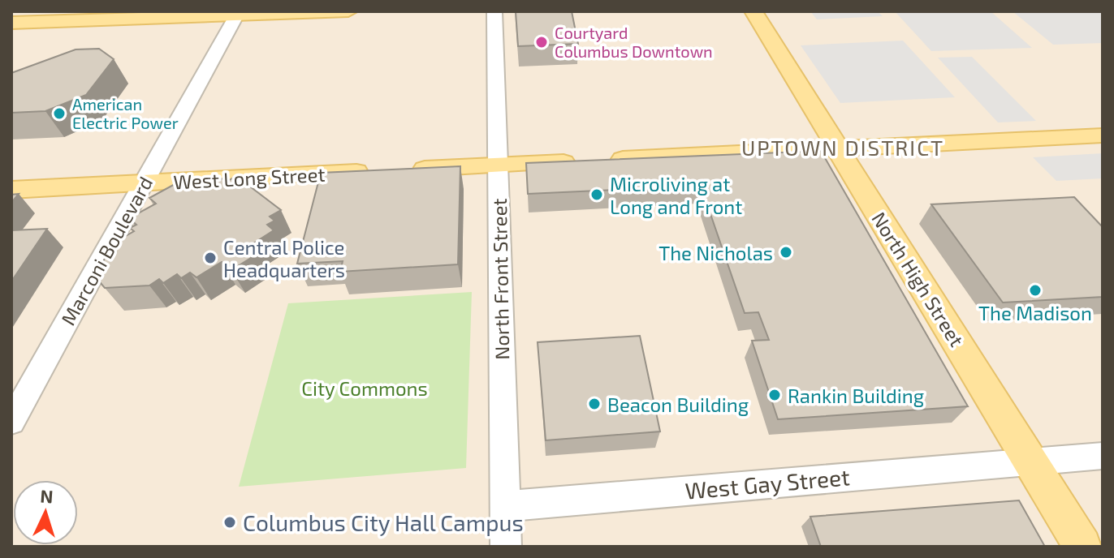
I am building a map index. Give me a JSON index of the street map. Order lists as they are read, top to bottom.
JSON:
{
  "streets": {
    "main road": ["West Long Street", "North High Street"],
    "street": ["Marconi Boulevard", "North Front Street", "West Gay Street"]
  },
  "crossings": [
    ["West Long Street", "Marconi Boulevard"],
    ["West Long Street", "North Front Street"],
    ["North Front Street", "West Gay Street"],
    ["North High Street", "West Gay Street"]
  ],
  "districts": ["UPTOWN DISTRICT"],
  "parks": ["City Commons"],
  "places": [
    "Courtyard Columbus Downtown",
    "American Electric Power",
    "Microliving at Long and Front",
    "The Nicholas",
    "Central Police Headquarters",
    "The Madison",
    "Rankin Building",
    "Beacon Building",
    "Columbus City Hall Campus"
  ],
  "north": "top"
}
